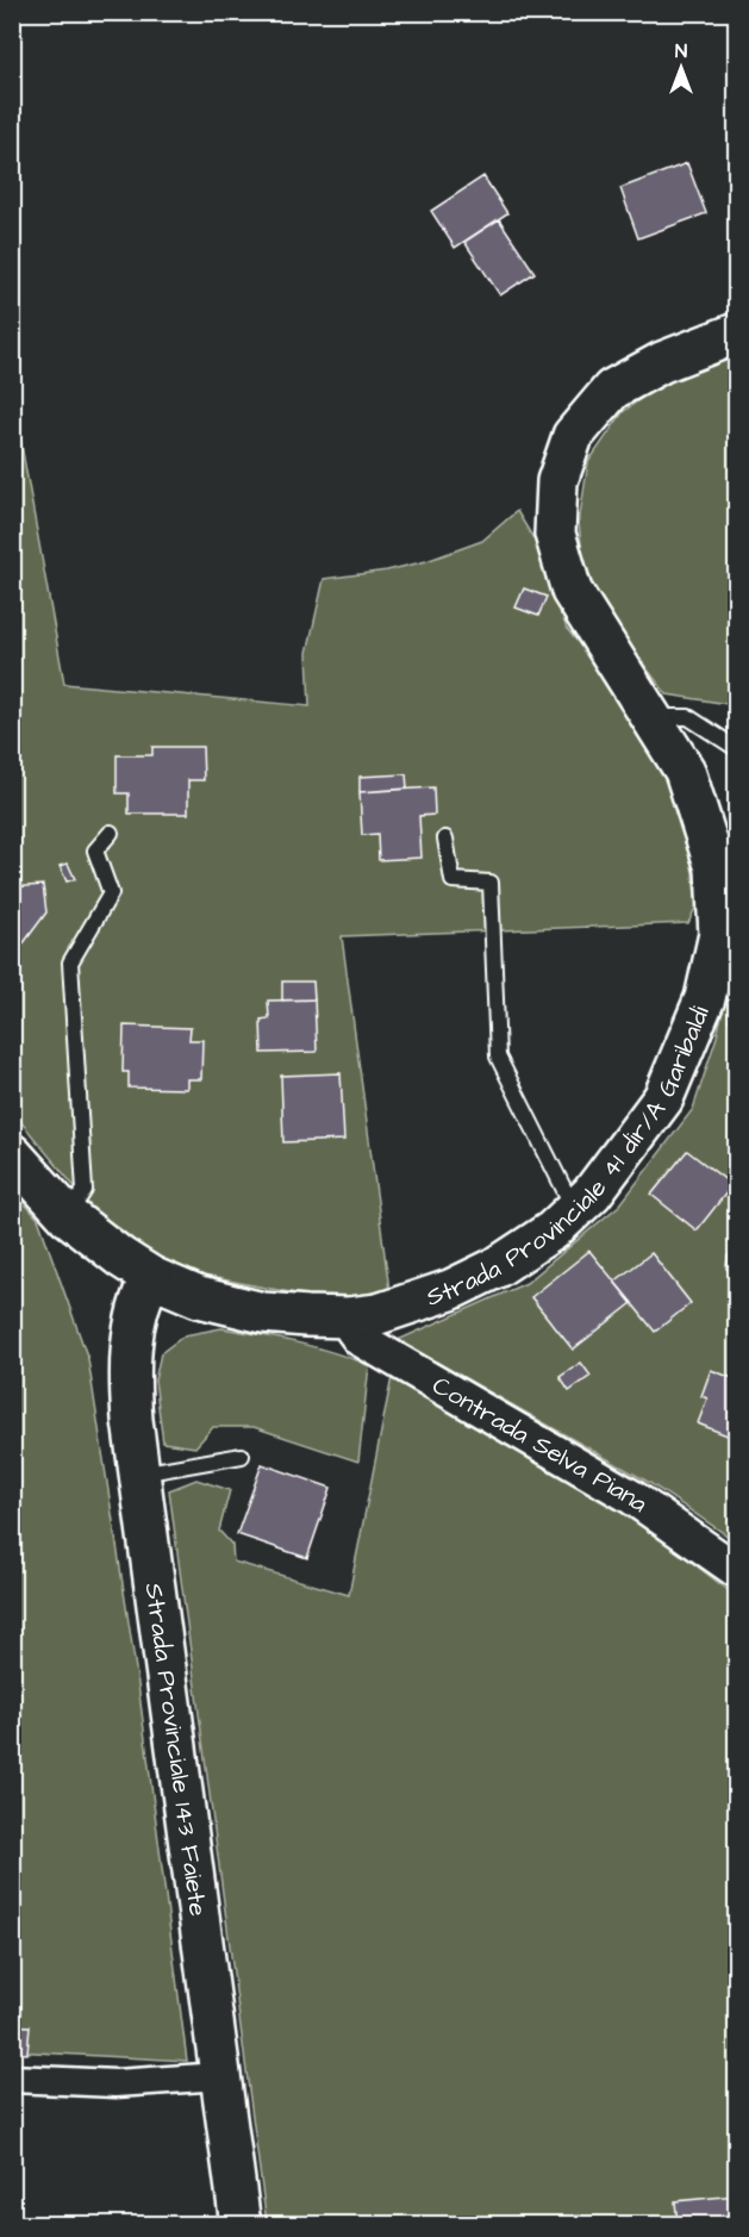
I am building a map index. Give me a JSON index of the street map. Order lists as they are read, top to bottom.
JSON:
{
  "streets": {
    "main road": ["Strada Provinciale 41 dir/A Garibaldi", "Strada Provinciale 143 Faiete"],
    "street": ["Contrada Selva Piana"]
  },
  "crossings": [
    ["Strada Provinciale 41 dir/A Garibaldi", "Contrada Selva Piana"],
    ["Strada Provinciale 41 dir/A Garibaldi", "Strada Provinciale 143 Faiete"]
  ],
  "north": "top"
}
